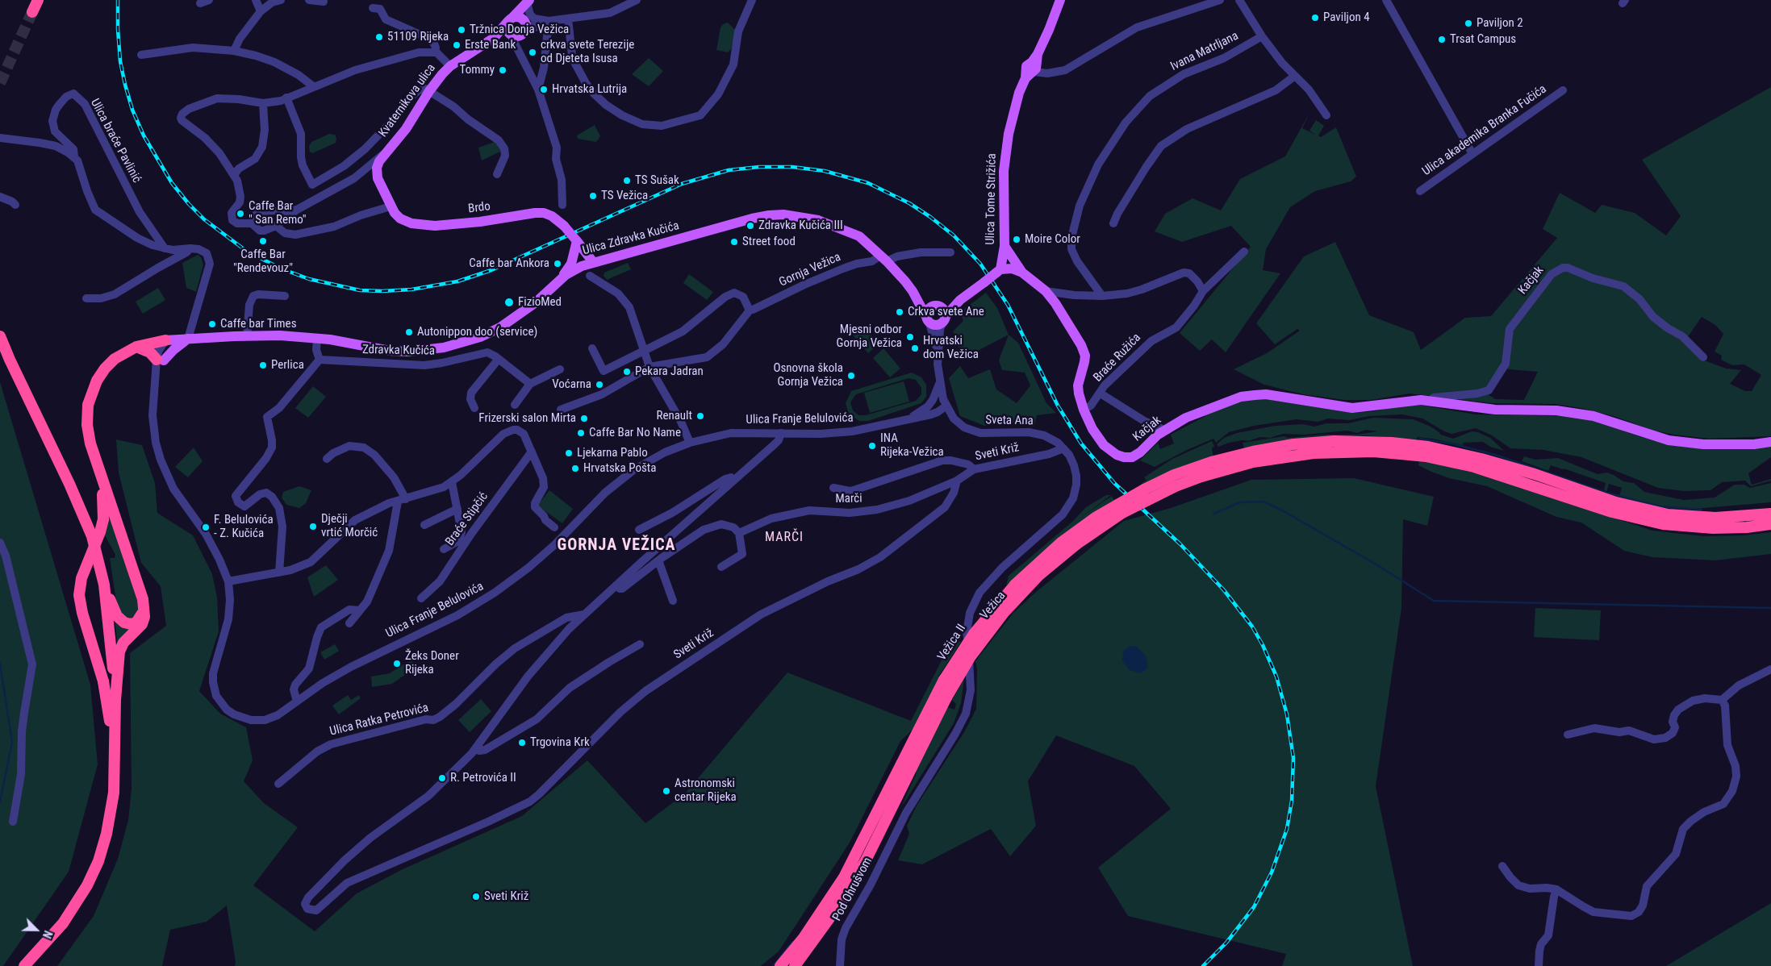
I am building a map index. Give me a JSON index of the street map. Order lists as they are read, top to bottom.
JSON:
{
  "streets": {
    "highway": ["Vežica", "Vežica II"],
    "main road": [
      "Kvaternikova ulica",
      "Ulica Tome Strižića",
      "Brdo",
      "Ulica Zdravka Kučića",
      "Kačjak"
    ],
    "street": [
      "Ivana Matrljana",
      "Ulica akademika Branka Fučića",
      "Ulica braće Pavlinić",
      "Gornja Vežica",
      "Zdravka Kučića",
      "Braće Ružića",
      "Ulica Franje Belulovića",
      "Sveta Ana",
      "Sveti Križ",
      "Marči",
      "Braće Stipčić",
      "Ulica Ratka Petrovića",
      "Pod Ohrušvom"
    ]
  },
  "crossings": [
    ["Kvaternikova ulica", "Brdo"],
    ["Ulica braće Pavlinić", "Ulica Zdravka Kučića"],
    ["Ulica Tome Strižića", "Kačjak"],
    ["Brdo", "Ulica Zdravka Kučića"],
    ["Ulica Zdravka Kučića", "Gornja Vežica"],
    ["Ulica Zdravka Kučića", "Ulica Franje Belulovića"],
    ["Ulica Zdravka Kučića", "Sveta Ana"],
    ["Kačjak", "Braće Ružića"],
    ["Ulica Franje Belulovića", "Sveta Ana"],
    ["Ulica Franje Belulovića", "Ulica Ratka Petrovića"],
    ["Sveta Ana", "Sveti Križ"],
    ["Sveta Ana", "Pod Ohrušvom"],
    ["Sveti Križ", "Marči"],
    ["Sveti Križ", "Ulica Ratka Petrovića"],
    ["Vežica", "Vežica II"]
  ],
  "districts": ["MARČI", "GORNJA VEŽICA"],
  "places": [
    "Paviljon 4",
    "Paviljon 2",
    "Tržnica Donja Vežica",
    "51109 Rijeka",
    "Trsat Campus",
    "Erste Bank",
    "crkva svete Terezije od Djeteta Isusa",
    "Tommy",
    "Hrvatska Lutrija",
    "TS Sušak",
    "TS Vežica",
    "Caffe Bar \" San Remo\"",
    "Zdravka Kučića III",
    "Moire Color",
    "Caffe Bar \"Rendevouz\"",
    "Street food",
    "Caffe bar Ankora",
    "FizioMed",
    "Crkva svete Ane",
    "Caffe bar Times",
    "Autonippon doo (service)",
    "Mjesni odbor Gornja Vežica",
    "Hrvatski dom Vežica",
    "Perlica",
    "Pekara Jadran",
    "Osnovna škola Gornja Vežica",
    "Voćarna",
    "Renault",
    "Frizerski salon Mirta",
    "Caffe Bar No Name",
    "INA Rijeka-Vežica",
    "Ljekarna Pablo",
    "Hrvatska Pošta",
    "Dječji vrtić Morčić",
    "F. Belulovića - Z. Kučića",
    "Žeks Doner Rijeka",
    "Trgovina Krk",
    "R. Petrovića II",
    "Astronomski centar Rijeka",
    "Sveti Križ"
  ],
  "north": "bottom right"
}
